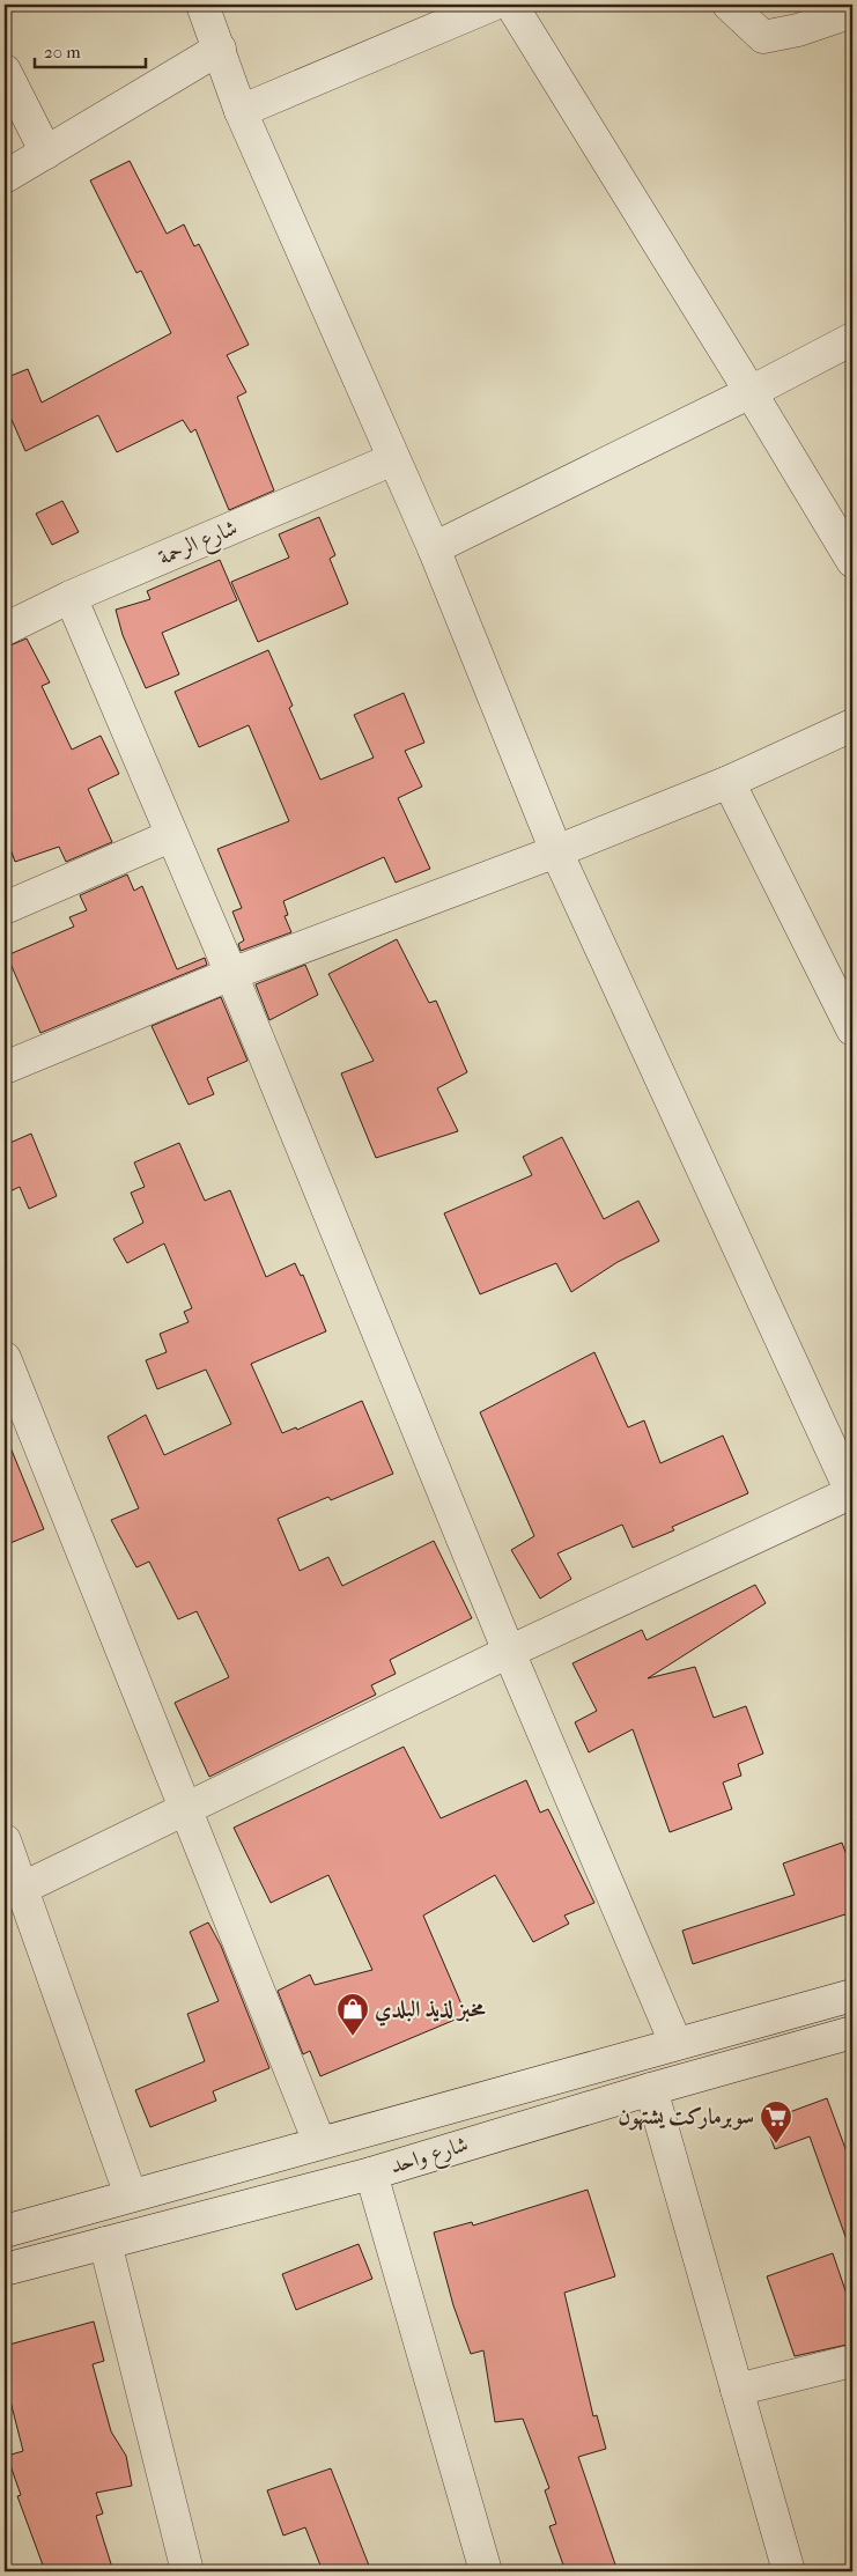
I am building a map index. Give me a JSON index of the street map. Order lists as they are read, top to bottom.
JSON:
{
  "streets": {
    "street": ["شارع الرحمة", "شارع واحد"]
  },
  "places": {
    "shop": ["مخبز لذيذ البلدي"],
    "supermarket": ["سوبرماركت يشتهون"]
  },
  "scale_bar": "20 m"
}
